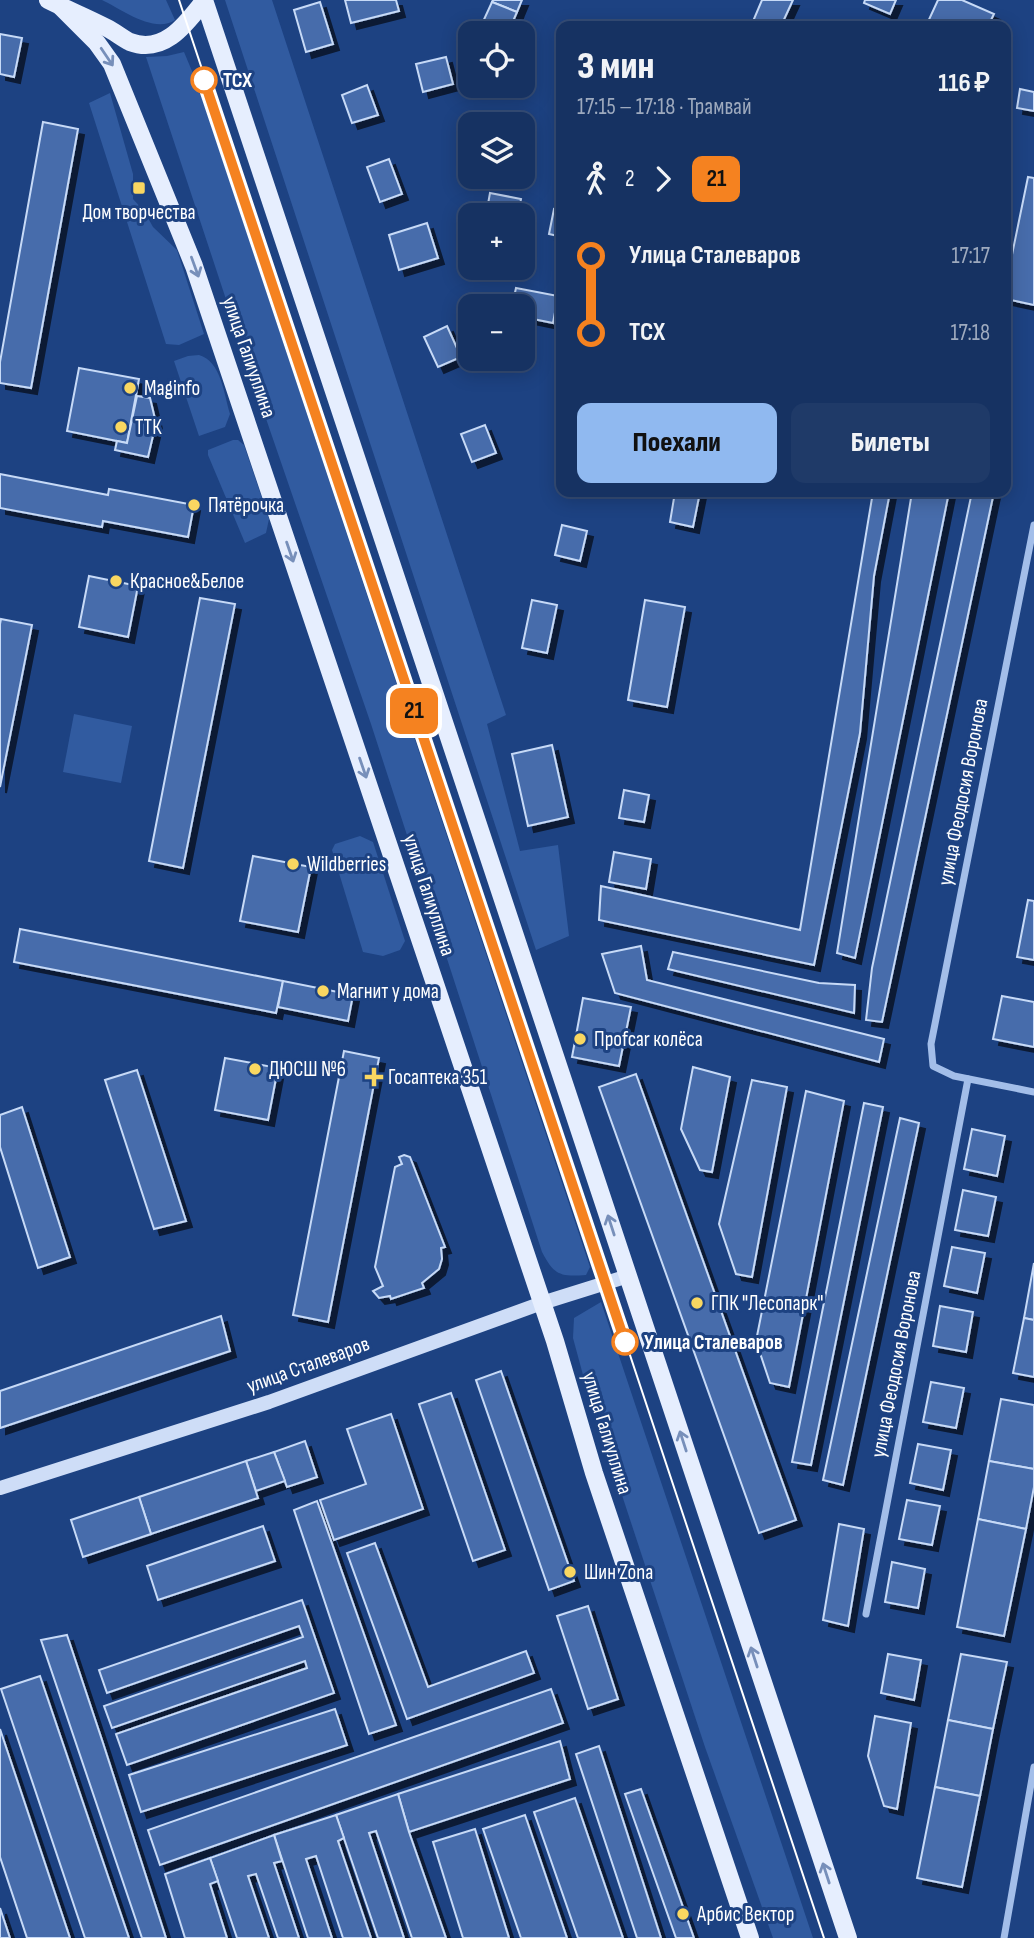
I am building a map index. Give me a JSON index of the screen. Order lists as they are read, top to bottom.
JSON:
{
  "streets": {
    "main road": ["улица Галиуллина", "улица Сталеваров"],
    "street": ["улица Феодосия Воронова"]
  },
  "crossings": [
    ["улица Галиуллина", "улица Сталеваров"]
  ],
  "places": {
    "other": [
      "ТСХ",
      "Maginfo",
      "ТТК",
      "Пятёрочка",
      "Красное&Белое",
      "Wildberries",
      "Магнит у дома",
      "Проfcar колёса",
      "ДЮСШ №6",
      "ГПК \"Лесопарк\"",
      "Улица Сталеваров",
      "Шин Zona",
      "Арбис Вектор"
    ],
    "transit": ["Дом творчества"],
    "health": ["Госаптека 351"]
  },
  "lines": ["tram line 21"],
  "page": {
    "on_map": "21",
    "map_buttons": ["+", "−"],
    "heading": ["3 мин", "17:15 – 17:18 · Трамвай", "116 ₽"],
    "legs": ["2", "21"],
    "list": [
      {
        "name": "Улица Сталеваров",
        "value": "17:17"
      },
      {
        "name": "ТСХ",
        "value": "17:18"
      }
    ],
    "buttons": ["Поехали", "Билеты"]
  }
}
